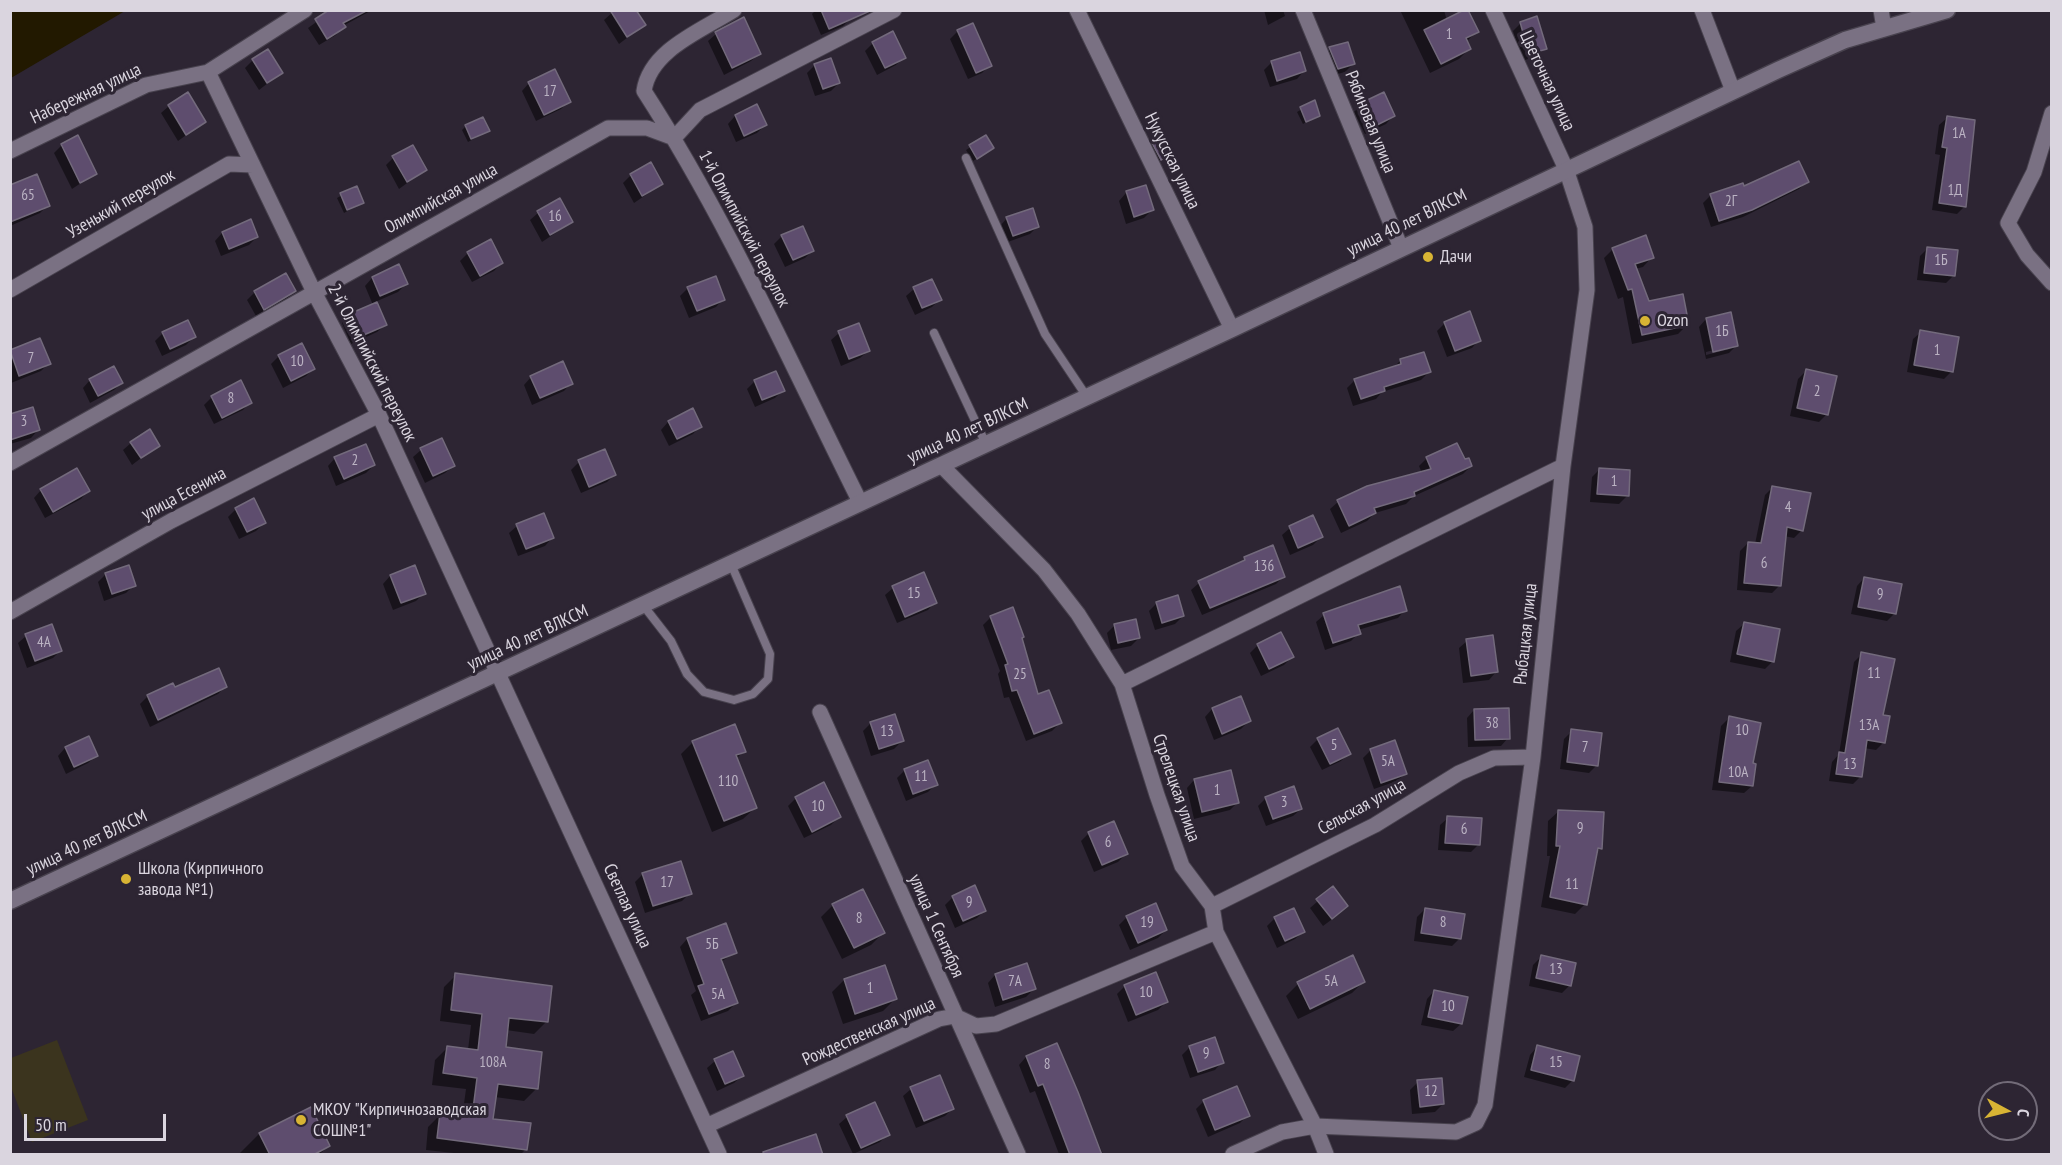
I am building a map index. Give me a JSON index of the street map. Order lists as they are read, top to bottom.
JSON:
{
  "streets": {
    "street": [
      "Цветочная улица",
      "Набережная улица",
      "Рябиновая улица",
      "Нукусская улица",
      "Олимпийская улица",
      "Узенький переулок",
      "улица 40 лет ВЛКСМ",
      "1-й Олимпийский переулок",
      "2-й Олимпийский переулок",
      "улица Есенина",
      "Рыбацкая улица",
      "Стрелецкая улица",
      "Сельская улица",
      "Светлая улица",
      "улица 1 Сентября",
      "Рождественская улица"
    ]
  },
  "crossings": [
    ["Цветочная улица", "улица 40 лет ВЛКСМ"],
    ["Цветочная улица", "Рыбацкая улица"],
    ["Набережная улица", "2-й Олимпийский переулок"],
    ["Рябиновая улица", "улица 40 лет ВЛКСМ"],
    ["Нукусская улица", "улица 40 лет ВЛКСМ"],
    ["Олимпийская улица", "1-й Олимпийский переулок"],
    ["Олимпийская улица", "2-й Олимпийский переулок"],
    ["Узенький переулок", "2-й Олимпийский переулок"],
    ["улица 40 лет ВЛКСМ", "1-й Олимпийский переулок"],
    ["улица 40 лет ВЛКСМ", "2-й Олимпийский переулок"],
    ["улица 40 лет ВЛКСМ", "Рыбацкая улица"],
    ["улица 40 лет ВЛКСМ", "Стрелецкая улица"],
    ["улица 40 лет ВЛКСМ", "Светлая улица"],
    ["2-й Олимпийский переулок", "улица Есенина"],
    ["2-й Олимпийский переулок", "Светлая улица"],
    ["Рыбацкая улица", "Стрелецкая улица"],
    ["Рыбацкая улица", "Сельская улица"],
    ["Стрелецкая улица", "Сельская улица"],
    ["Стрелецкая улица", "Рождественская улица"],
    ["Светлая улица", "Рождественская улица"],
    ["улица 1 Сентября", "Рождественская улица"]
  ],
  "places": [
    "Дачи",
    "Ozon",
    "Школа (Кирпичного завода №1)",
    "МКОУ \"Кирпичнозаводская СОШ№1\""
  ],
  "house_numbers": [
    "1",
    "17",
    "1А",
    "1Д",
    "65",
    "2Г",
    "16",
    "1Б",
    "1Б",
    "1",
    "7",
    "10",
    "2",
    "8",
    "3",
    "2",
    "1",
    "4",
    "6",
    "136",
    "15",
    "9",
    "4А",
    "11",
    "25",
    "38",
    "13А",
    "10",
    "13",
    "5",
    "7",
    "5А",
    "13",
    "10А",
    "11",
    "110",
    "1",
    "3",
    "10",
    "9",
    "6",
    "6",
    "17",
    "11",
    "9",
    "8",
    "19",
    "8",
    "5Б",
    "13",
    "7А",
    "5А",
    "1",
    "10",
    "5А",
    "10",
    "9",
    "108А",
    "15",
    "8",
    "12"
  ],
  "scale_bar": "50 m",
  "north": "right"
}
